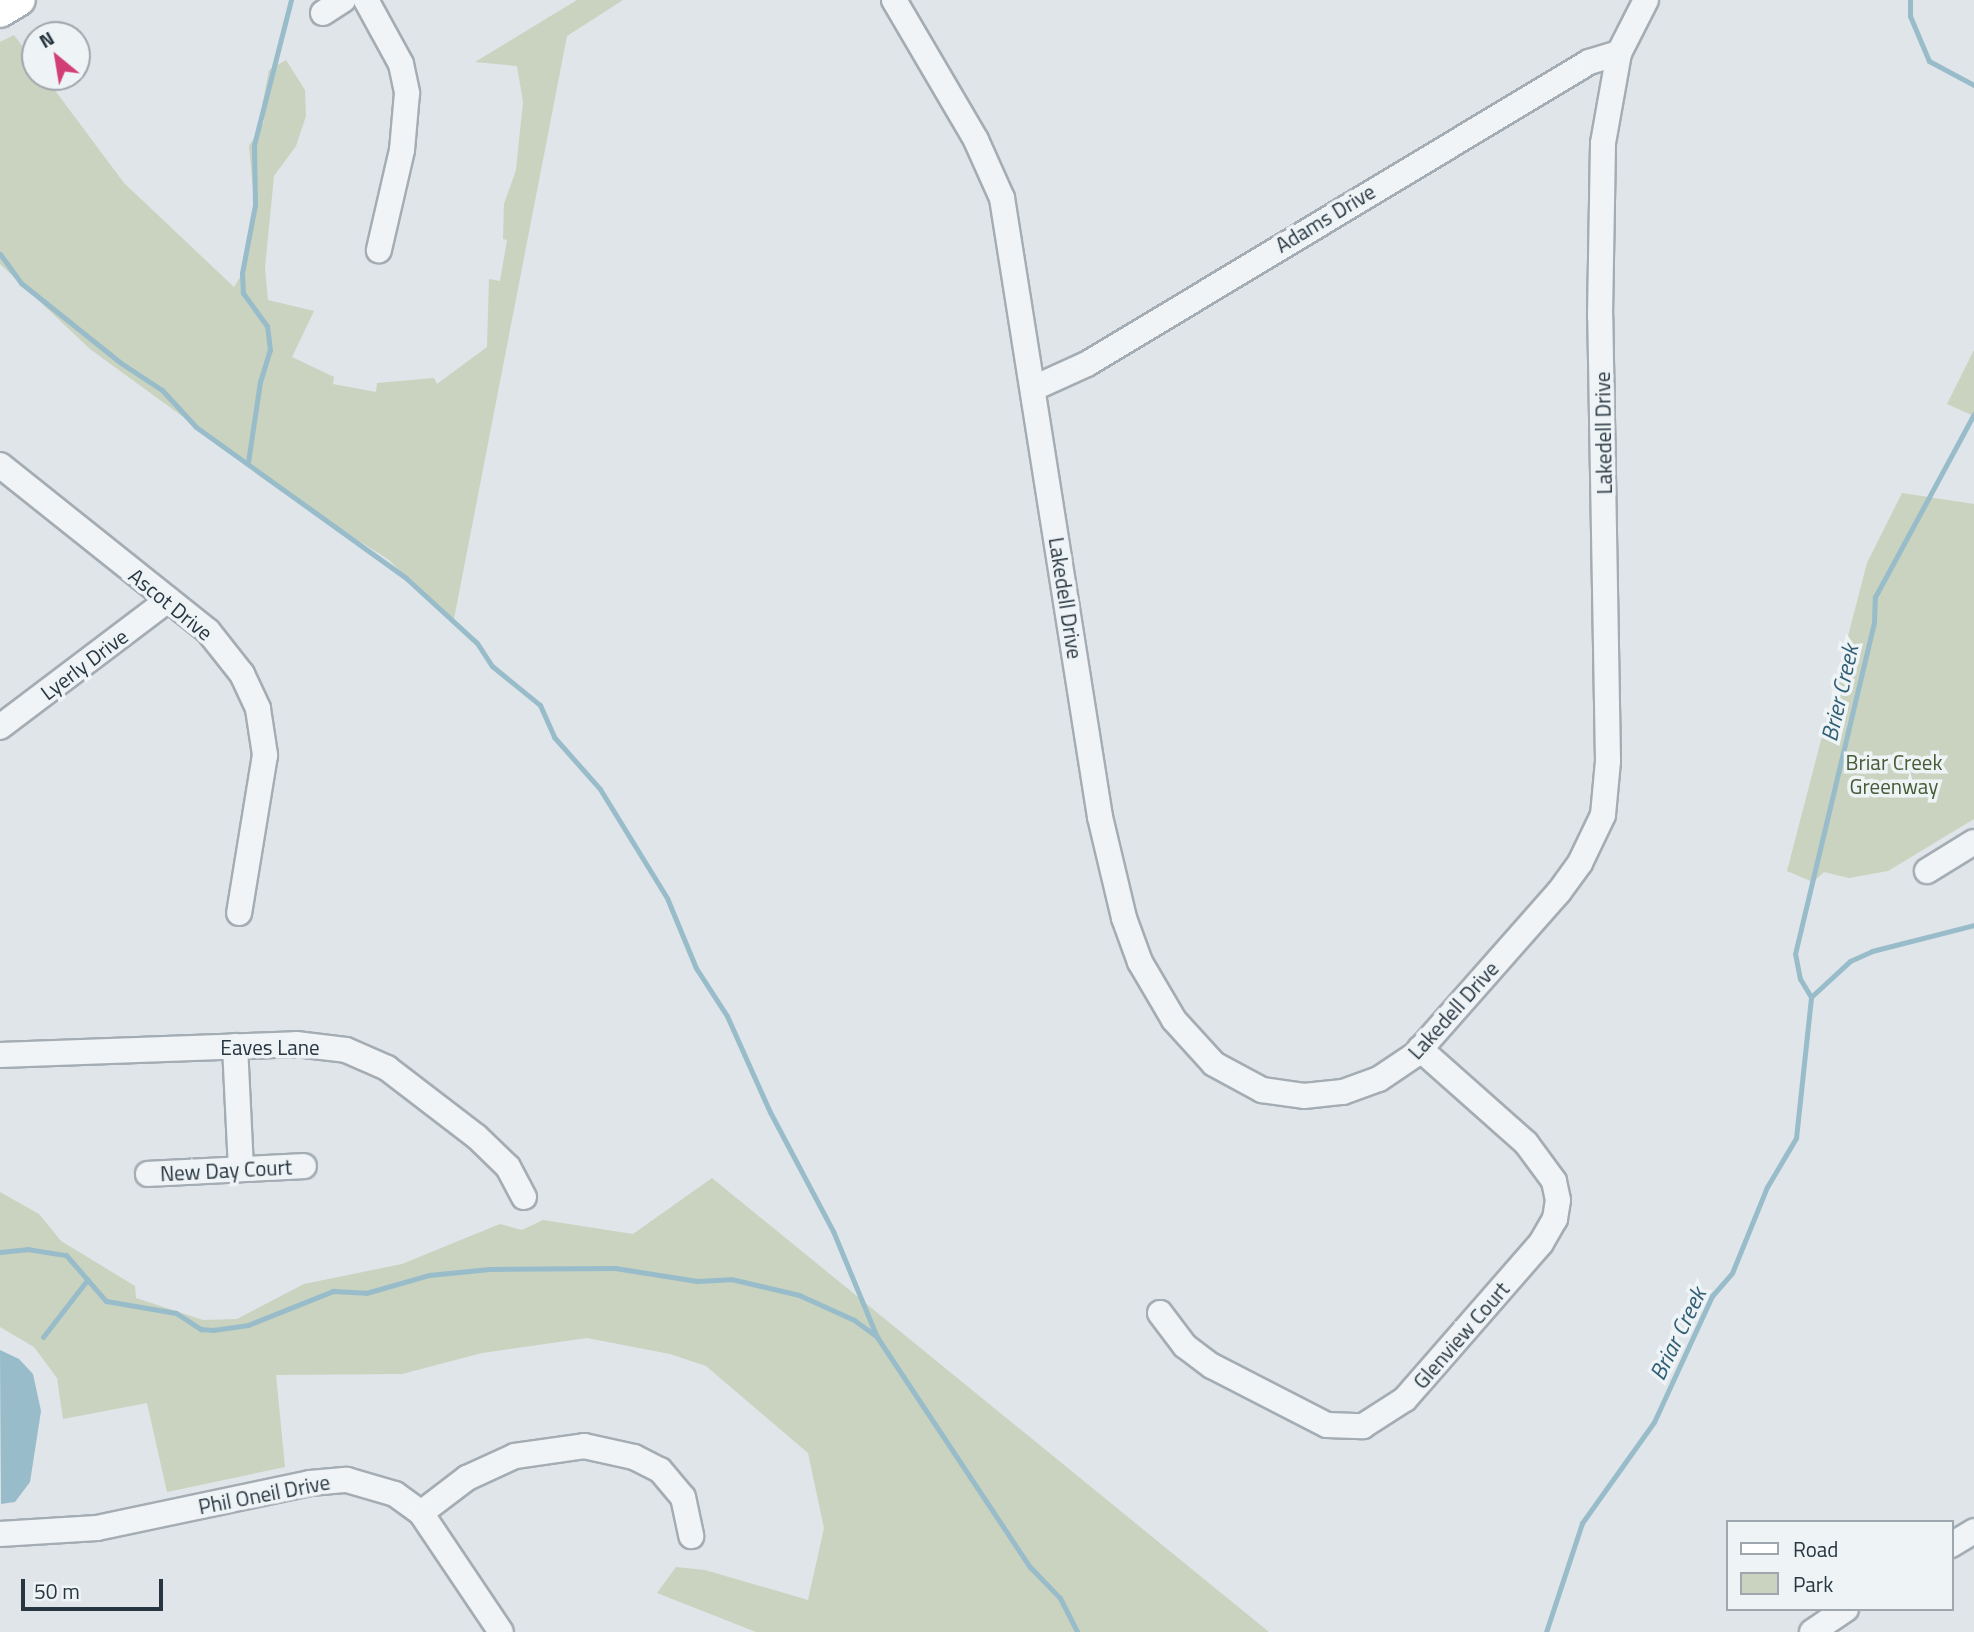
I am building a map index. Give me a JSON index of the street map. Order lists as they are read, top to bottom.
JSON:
{
  "streets": {
    "street": [
      "Adams Drive",
      "Lakedell Drive",
      "Ascot Drive",
      "Lyerly Drive",
      "Eaves Lane",
      "New Day Court",
      "Glenview Court",
      "Phil Oneil Drive"
    ]
  },
  "crossings": [
    ["Adams Drive", "Lakedell Drive"],
    ["Lakedell Drive", "Glenview Court"],
    ["Ascot Drive", "Lyerly Drive"]
  ],
  "water": ["Brier Creek", "Briar Creek"],
  "parks": ["Briar Creek Greenway"],
  "legend": ["Road", "Park"],
  "scale_bar": "50 m",
  "north": "top left"
}
